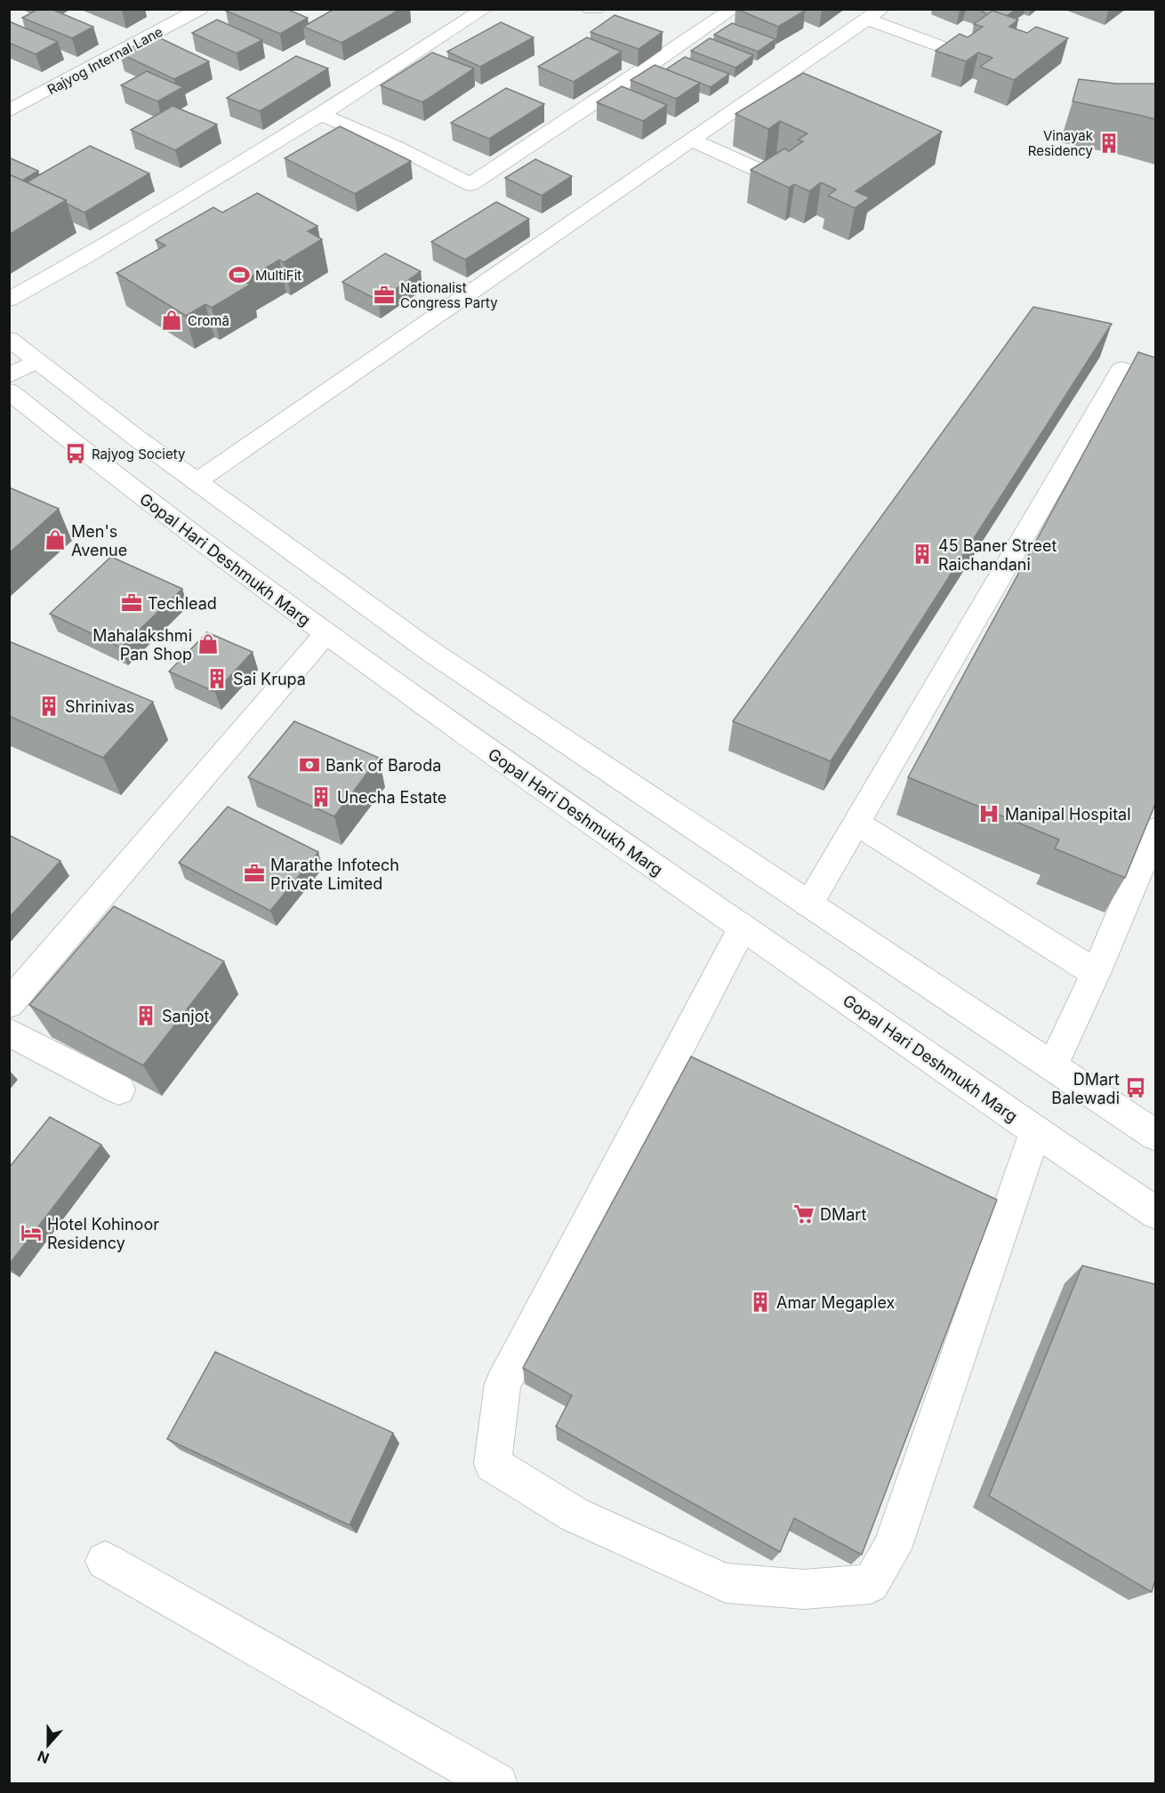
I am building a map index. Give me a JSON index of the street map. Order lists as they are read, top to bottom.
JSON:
{
  "streets": {
    "street": ["Rajyog Internal Lane", "Gopal Hari Deshmukh Marg"]
  },
  "places": {
    "building": [
      "Vinayak Residency",
      "45 Baner Street Raichandani",
      "Sai Krupa",
      "Shrinivas",
      "Unecha Estate",
      "Sanjot",
      "Amar Megaplex"
    ],
    "sports": ["MultiFit"],
    "office": ["Nationalist Congress Party", "Techlead", "Marathe Infotech Private Limited"],
    "shop": ["Cromā", "Men's Avenue", "Mahalakshmi Pan Shop"],
    "bus stop": ["Rajyog Society", "DMart Balewadi"],
    "bank": ["Bank of Baroda"],
    "hospital": ["Manipal Hospital"],
    "supermarket": ["DMart"],
    "hotel": ["Hotel Kohinoor Residency"]
  },
  "north": "bottom"
}
